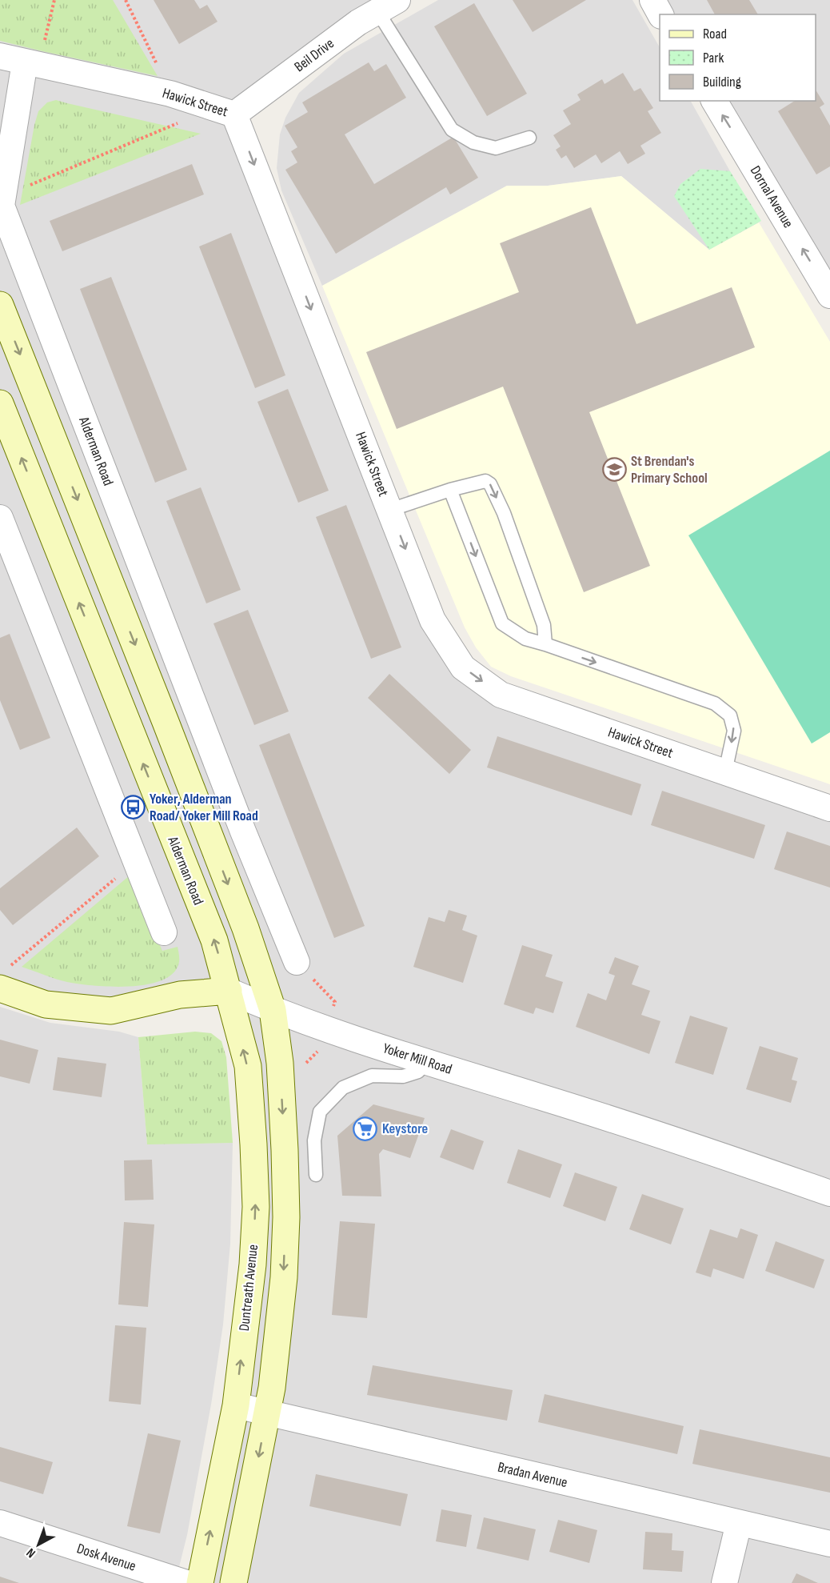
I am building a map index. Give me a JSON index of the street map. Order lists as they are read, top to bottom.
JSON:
{
  "streets": {
    "street": [
      "Beil Drive",
      "Hawick Street",
      "Dornal Avenue",
      "Alderman Road",
      "Yoker Mill Road",
      "Duntreath Avenue",
      "Bradan Avenue",
      "Dosk Avenue"
    ]
  },
  "crossings": [
    ["Beil Drive", "Hawick Street"],
    ["Hawick Street", "Alderman Road"],
    ["Alderman Road", "Yoker Mill Road"],
    ["Alderman Road", "Duntreath Avenue"],
    ["Yoker Mill Road", "Duntreath Avenue"],
    ["Duntreath Avenue", "Bradan Avenue"]
  ],
  "one_way": ["Hawick Street", "Dornal Avenue"],
  "places": {
    "school or university": ["St Brendan's Primary School"],
    "bus stop": ["Yoker, Alderman Road/ Yoker Mill Road"],
    "supermarket": ["Keystore"]
  },
  "legend": ["Road", "Park", "Building"],
  "north": "bottom left"
}
